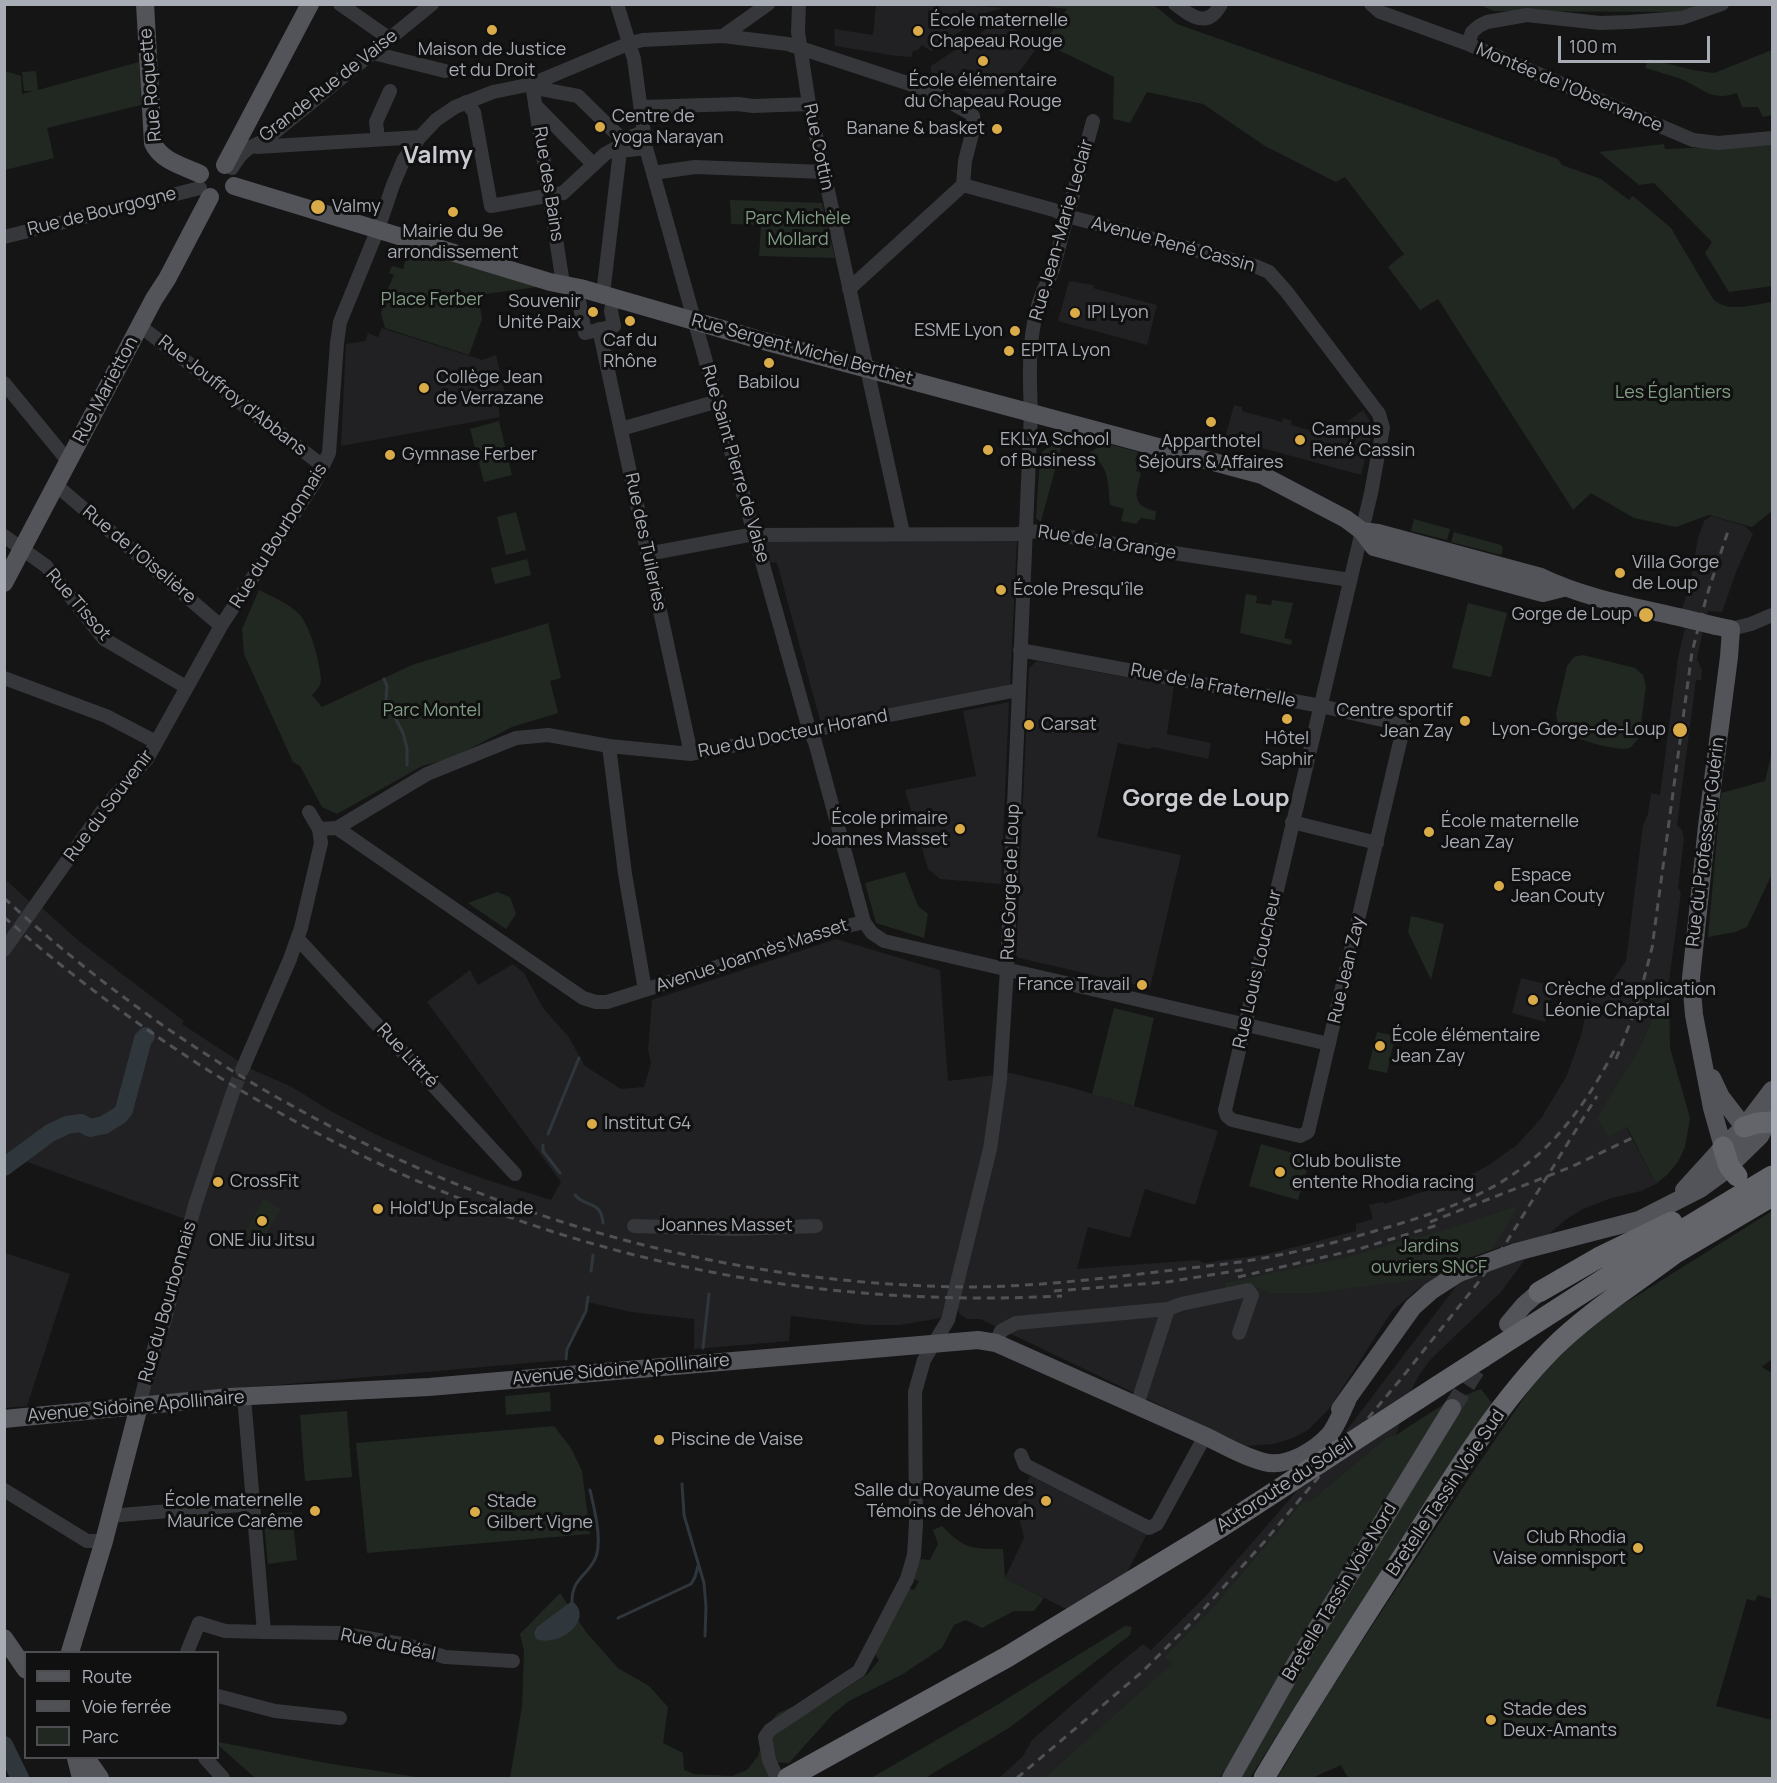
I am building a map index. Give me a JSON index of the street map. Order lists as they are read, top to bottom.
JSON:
{
  "streets": {
    "highway": ["Autoroute du Soleil", "Bretelle Tassin Voie Sud"],
    "main road": [
      "Rue Roquette",
      "Rue Sergent Michel Berthet",
      "Rue Marietton",
      "Rue du Bourbonnais",
      "Rue du Professeur Guérin",
      "Avenue Sidoine Apollinaire",
      "Bretelle Tassin Voie Nord"
    ],
    "street": [
      "Grande Rue de Vaise",
      "Montée de l'Observance",
      "Rue Cottin",
      "Rue des Bains",
      "Rue de Bourgogne",
      "Rue Jean-Marie Leclair",
      "Avenue René Cassin",
      "Rue Jouffroy d'Abbans",
      "Rue Saint Pierre de Vaise",
      "Rue des Tuileries",
      "Rue de la Grange",
      "Rue de l'Oiselière",
      "Rue Tissot",
      "Rue de la Fraternelle",
      "Rue du Docteur Horand",
      "Rue du Souvenir",
      "Rue Gorge de Loup",
      "Avenue Joannès Masset",
      "Rue Louis Loucheur",
      "Rue Jean Zay",
      "Rue Littré",
      "Joannes Masset",
      "Rue du Béal"
    ]
  },
  "crossings": [
    ["Rue Roquette", "Rue de Bourgogne"],
    ["Rue Roquette", "Rue Marietton"],
    ["Grande Rue de Vaise", "Rue Sergent Michel Berthet"],
    ["Rue Cottin", "Rue Sergent Michel Berthet"],
    ["Rue Cottin", "Rue du Bourbonnais"],
    ["Rue Cottin", "Rue de la Grange"],
    ["Rue des Bains", "Rue Sergent Michel Berthet"],
    ["Rue des Bains", "Rue du Bourbonnais"],
    ["Rue des Bains", "Rue des Tuileries"],
    ["Rue de Bourgogne", "Rue Marietton"],
    ["Rue Jean-Marie Leclair", "Avenue René Cassin"],
    ["Rue Jean-Marie Leclair", "Rue Sergent Michel Berthet"],
    ["Rue Jean-Marie Leclair", "Rue Gorge de Loup"],
    ["Avenue René Cassin", "Rue Sergent Michel Berthet"],
    ["Avenue René Cassin", "Rue du Bourbonnais"],
    ["Avenue René Cassin", "Rue Louis Loucheur"],
    ["Rue Sergent Michel Berthet", "Rue Saint Pierre de Vaise"],
    ["Rue Sergent Michel Berthet", "Rue du Bourbonnais"],
    ["Rue Sergent Michel Berthet", "Rue du Professeur Guérin"],
    ["Rue Sergent Michel Berthet", "Rue Gorge de Loup"],
    ["Rue Sergent Michel Berthet", "Rue Louis Loucheur"],
    ["Rue Marietton", "Rue Jouffroy d'Abbans"],
    ["Rue Marietton", "Rue de l'Oiselière"],
    ["Rue Marietton", "Rue Tissot"],
    ["Rue Jouffroy d'Abbans", "Rue du Bourbonnais"],
    ["Rue Saint Pierre de Vaise", "Rue du Bourbonnais"],
    ["Rue Saint Pierre de Vaise", "Rue de la Grange"],
    ["Rue Saint Pierre de Vaise", "Rue du Docteur Horand"],
    ["Rue Saint Pierre de Vaise", "Avenue Joannès Masset"],
    ["Rue du Bourbonnais", "Rue de l'Oiselière"],
    ["Rue du Bourbonnais", "Rue du Souvenir"],
    ["Rue du Bourbonnais", "Avenue Sidoine Apollinaire"],
    ["Rue des Tuileries", "Rue de la Grange"],
    ["Rue des Tuileries", "Rue du Docteur Horand"],
    ["Rue de la Grange", "Rue Gorge de Loup"],
    ["Rue de la Grange", "Rue Louis Loucheur"],
    ["Rue de l'Oiselière", "Rue du Souvenir"],
    ["Rue Tissot", "Rue du Souvenir"],
    ["Rue de la Fraternelle", "Rue Gorge de Loup"],
    ["Rue de la Fraternelle", "Rue Louis Loucheur"],
    ["Rue de la Fraternelle", "Rue Jean Zay"],
    ["Rue du Docteur Horand", "Rue Gorge de Loup"],
    ["Rue du Docteur Horand", "Avenue Joannès Masset"],
    ["Rue du Professeur Guérin", "Avenue Sidoine Apollinaire"],
    ["Rue Gorge de Loup", "Avenue Joannès Masset"],
    ["Rue Gorge de Loup", "Avenue Sidoine Apollinaire"],
    ["Avenue Joannès Masset", "Rue Louis Loucheur"],
    ["Avenue Joannès Masset", "Rue Jean Zay"],
    ["Rue Louis Loucheur", "Rue Jean Zay"],
    ["Autoroute du Soleil", "Bretelle Tassin Voie Sud"],
    ["Autoroute du Soleil", "Bretelle Tassin Voie Nord"]
  ],
  "districts": ["Valmy", "Gorge de Loup"],
  "parks": [
    "Parc Michèle Mollard",
    "Place Ferber",
    "Les Églantiers",
    "Parc Montel",
    "Jardins ouvriers SNCF"
  ],
  "places": [
    "Maison de Justice et du Droit",
    "École maternelle Chapeau Rouge",
    "École élémentaire du Chapeau Rouge",
    "Centre de yoga Narayan",
    "Banane & basket",
    "Valmy",
    "Mairie du 9e arrondissement",
    "Souvenir Unité Paix",
    "IPI Lyon",
    "Caf du Rhône",
    "ESME Lyon",
    "EPITA Lyon",
    "Babilou",
    "Collège Jean de Verrazane",
    "Apparthotel Séjours & Affaires",
    "Campus René Cassin",
    "EKLYA School of Business",
    "Gymnase Ferber",
    "Villa Gorge de Loup",
    "École Presqu'île",
    "Gorge de Loup",
    "Hôtel Saphir",
    "Centre sportif Jean Zay",
    "Carsat",
    "Lyon-Gorge-de-Loup",
    "École primaire Joannes Masset",
    "École maternelle Jean Zay",
    "Espace Jean Couty",
    "France Travail",
    "Crèche d'application Léonie Chaptal",
    "École élémentaire Jean Zay",
    "Institut G4",
    "Club bouliste entente Rhodia racing",
    "CrossFit",
    "Hold'Up Escalade",
    "ONE Jiu Jitsu",
    "Piscine de Vaise",
    "Salle du Royaume des Témoins de Jéhovah",
    "École maternelle Maurice Carême",
    "Stade Gilbert Vigne",
    "Club Rhodia Vaise omnisport",
    "Stade des Deux-Amants"
  ],
  "legend": ["Route", "Voie ferrée", "Parc"],
  "scale_bar": "100 m"
}
